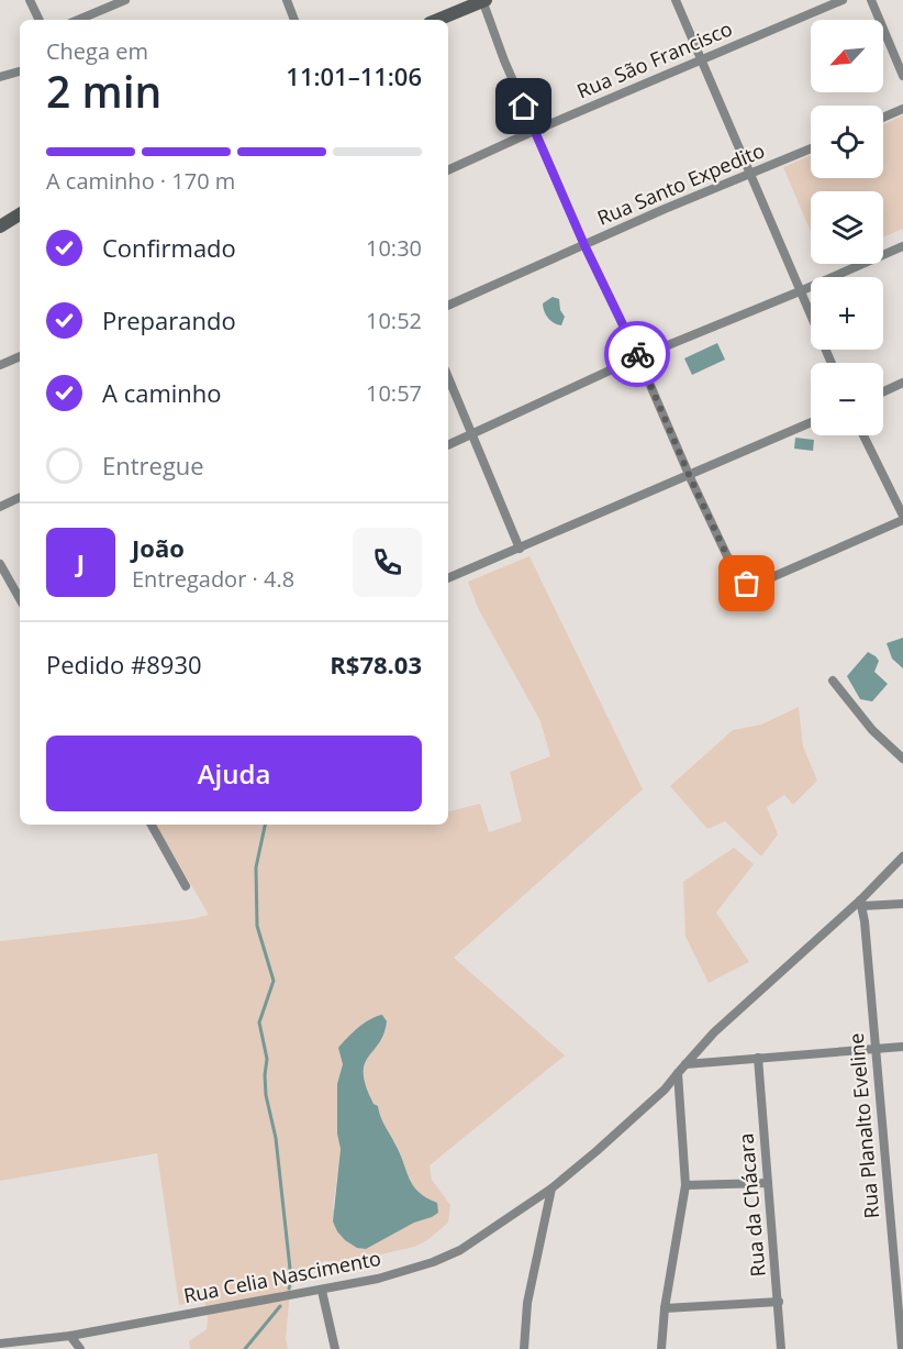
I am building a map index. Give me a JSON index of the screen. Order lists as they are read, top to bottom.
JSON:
{
  "streets": {
    "street": [
      "Rua São Francisco",
      "Rua Santo Expedito",
      "Rua Planalto Eveline",
      "Rua da Chácara",
      "Rua Celia Nascimento"
    ]
  },
  "crossings": [
    ["Rua Planalto Eveline", "Rua Celia Nascimento"]
  ],
  "north": "bottom left",
  "page": {
    "map_buttons": ["+", "−"],
    "heading": ["2 min", "Chega em", "11:01–11:06"],
    "panel": [
      "João",
      "Entregador · 4.8",
      "Pedido #8930",
      "R$78.03"
    ],
    "bar": "A caminho · 170 m",
    "list": [
      ["Confirmado", "10:30"],
      ["Preparando", "10:52"],
      ["A caminho", "10:57"],
      "Entregue"
    ],
    "round": "J",
    "buttons": "Ajuda"
  }
}
